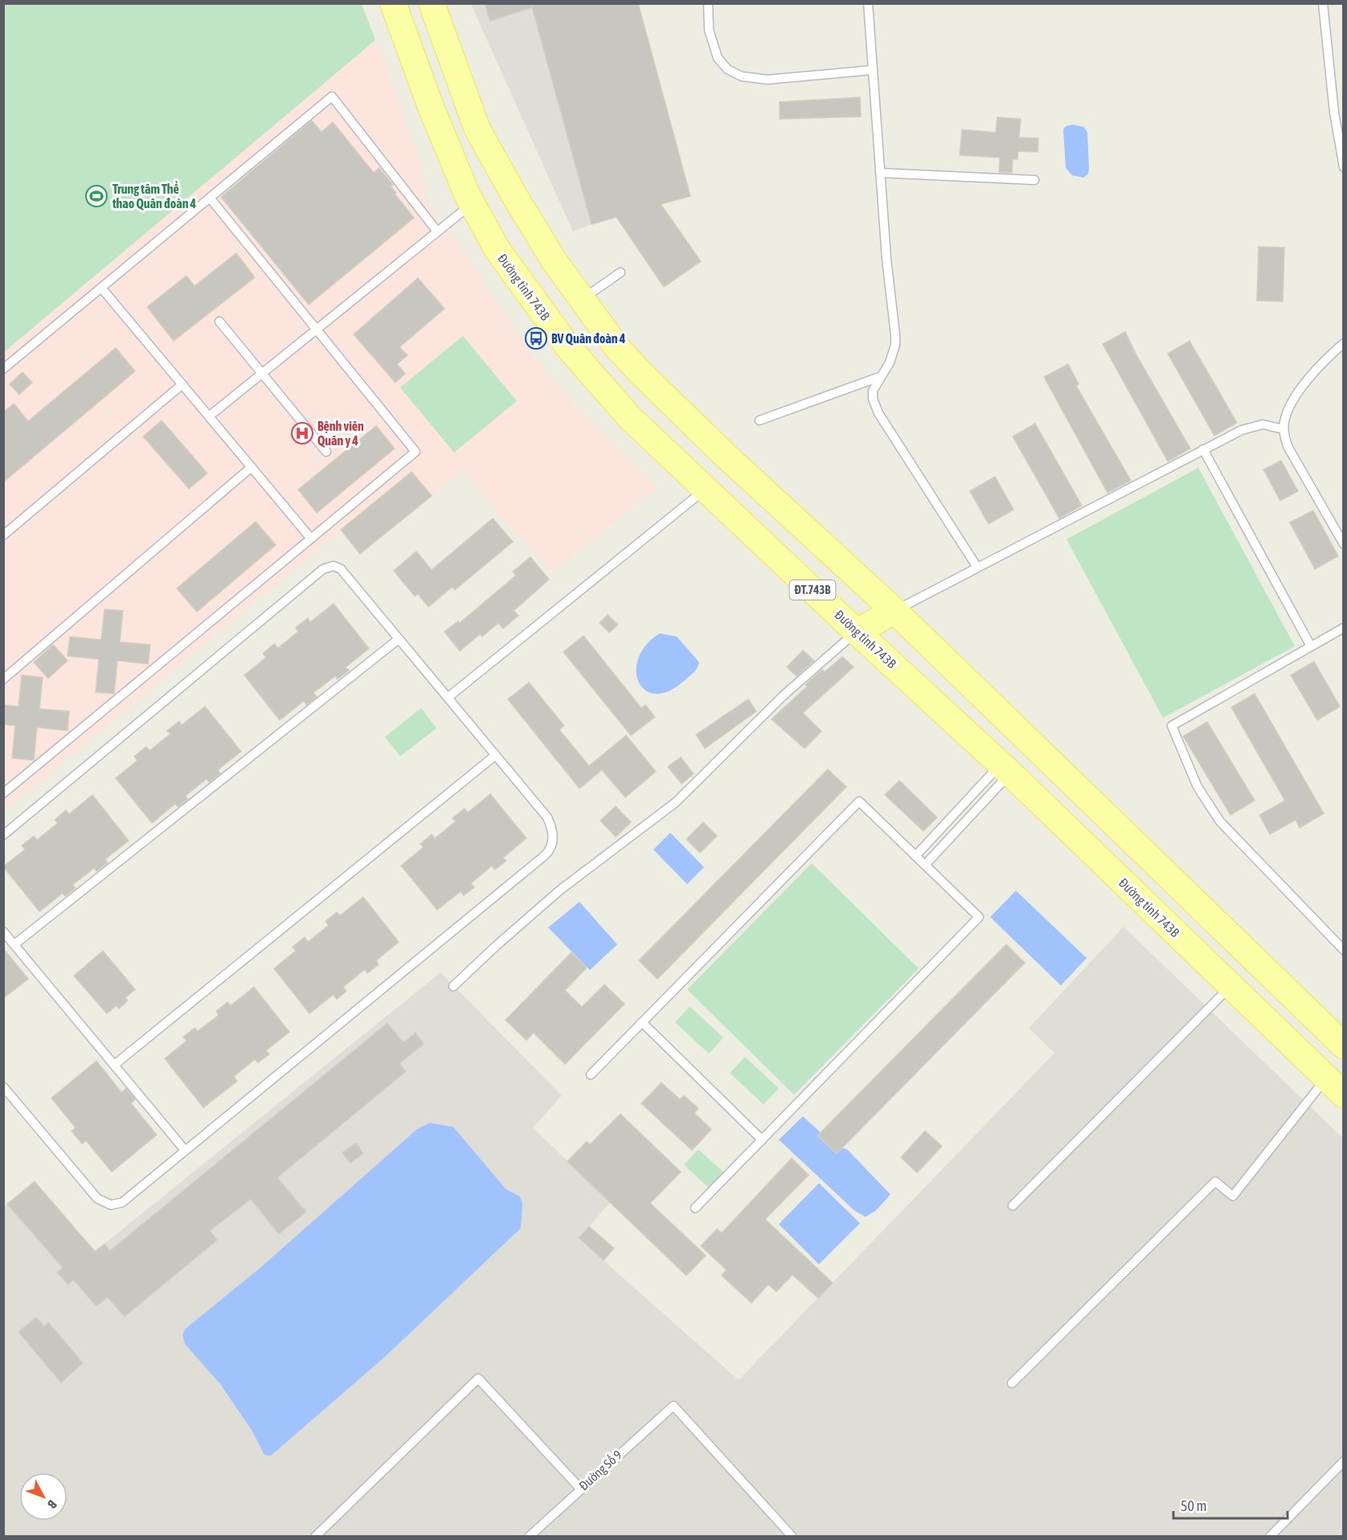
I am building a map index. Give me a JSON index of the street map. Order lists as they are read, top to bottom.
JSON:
{
  "streets": {
    "main road": ["Đường tỉnh 743B", "ĐT.743B"],
    "lane": ["Đường Số 9"]
  },
  "places": {
    "sports": ["Trung tâm Thể thao Quân đoàn 4"],
    "bus stop": ["BV Quân đoàn 4"],
    "hospital": ["Bệnh viên Quân y 4"]
  },
  "scale_bar": "50 m",
  "north": "bottom right"
}
